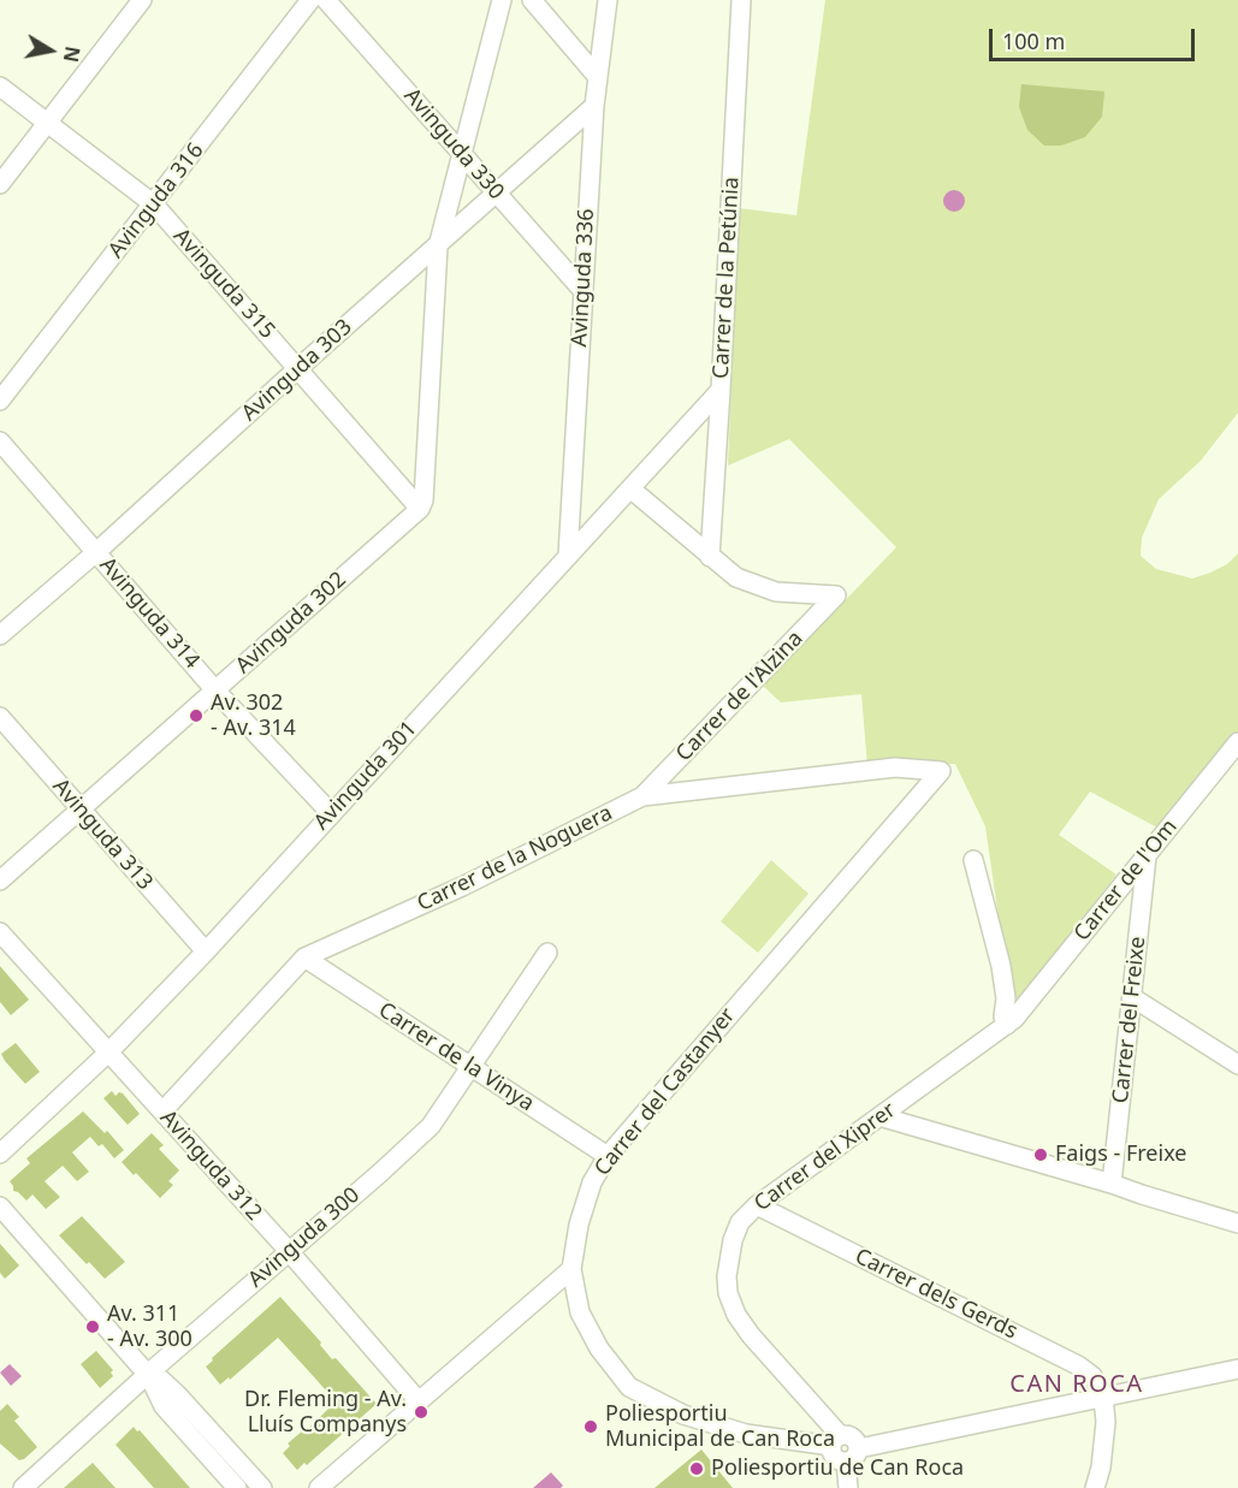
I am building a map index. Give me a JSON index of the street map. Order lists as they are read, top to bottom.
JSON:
{
  "streets": {
    "street": [
      "Avinguda 330",
      "Avinguda 316",
      "Avinguda 336",
      "Carrer de la Petúnia",
      "Avinguda 315",
      "Avinguda 303",
      "Avinguda 314",
      "Avinguda 302",
      "Carrer de l'Alzina",
      "Avinguda 301",
      "Avinguda 313",
      "Carrer de la Noguera",
      "Carrer de l'Om",
      "Carrer del Freixe",
      "Carrer de la Vinya",
      "Carrer del Castanyer",
      "Carrer del Xiprer",
      "Avinguda 312",
      "Avinguda 300",
      "Carrer dels Gerds"
    ]
  },
  "crossings": [
    ["Avinguda 330", "Avinguda 336"],
    ["Avinguda 330", "Avinguda 303"],
    ["Avinguda 316", "Avinguda 315"],
    ["Avinguda 336", "Avinguda 303"],
    ["Avinguda 336", "Avinguda 301"],
    ["Carrer de la Petúnia", "Carrer de l'Alzina"],
    ["Carrer de la Petúnia", "Avinguda 301"],
    ["Avinguda 315", "Avinguda 303"],
    ["Avinguda 315", "Avinguda 302"],
    ["Avinguda 303", "Avinguda 314"],
    ["Avinguda 314", "Avinguda 302"],
    ["Avinguda 314", "Avinguda 301"],
    ["Avinguda 302", "Avinguda 313"],
    ["Carrer de l'Alzina", "Carrer de la Noguera"],
    ["Avinguda 301", "Avinguda 313"],
    ["Avinguda 301", "Avinguda 312"],
    ["Carrer de la Noguera", "Carrer de la Vinya"],
    ["Carrer de la Noguera", "Carrer del Castanyer"],
    ["Carrer de la Noguera", "Avinguda 312"],
    ["Carrer de l'Om", "Carrer del Freixe"],
    ["Carrer de l'Om", "Carrer del Xiprer"],
    ["Carrer de la Vinya", "Carrer del Castanyer"],
    ["Carrer de la Vinya", "Avinguda 300"],
    ["Carrer del Castanyer", "Carrer del Xiprer"],
    ["Carrer del Xiprer", "Carrer dels Gerds"],
    ["Avinguda 312", "Avinguda 300"]
  ],
  "districts": ["CAN ROCA"],
  "places": [
    "Av. 302 - Av. 314",
    "Faigs - Freixe",
    "Av. 311 - Av. 300",
    "Dr. Fleming - Av. Lluís Companys",
    "Poliesportiu Municipal de Can Roca",
    "Poliesportiu de Can Roca"
  ],
  "scale_bar": "100 m",
  "north": "right"
}
